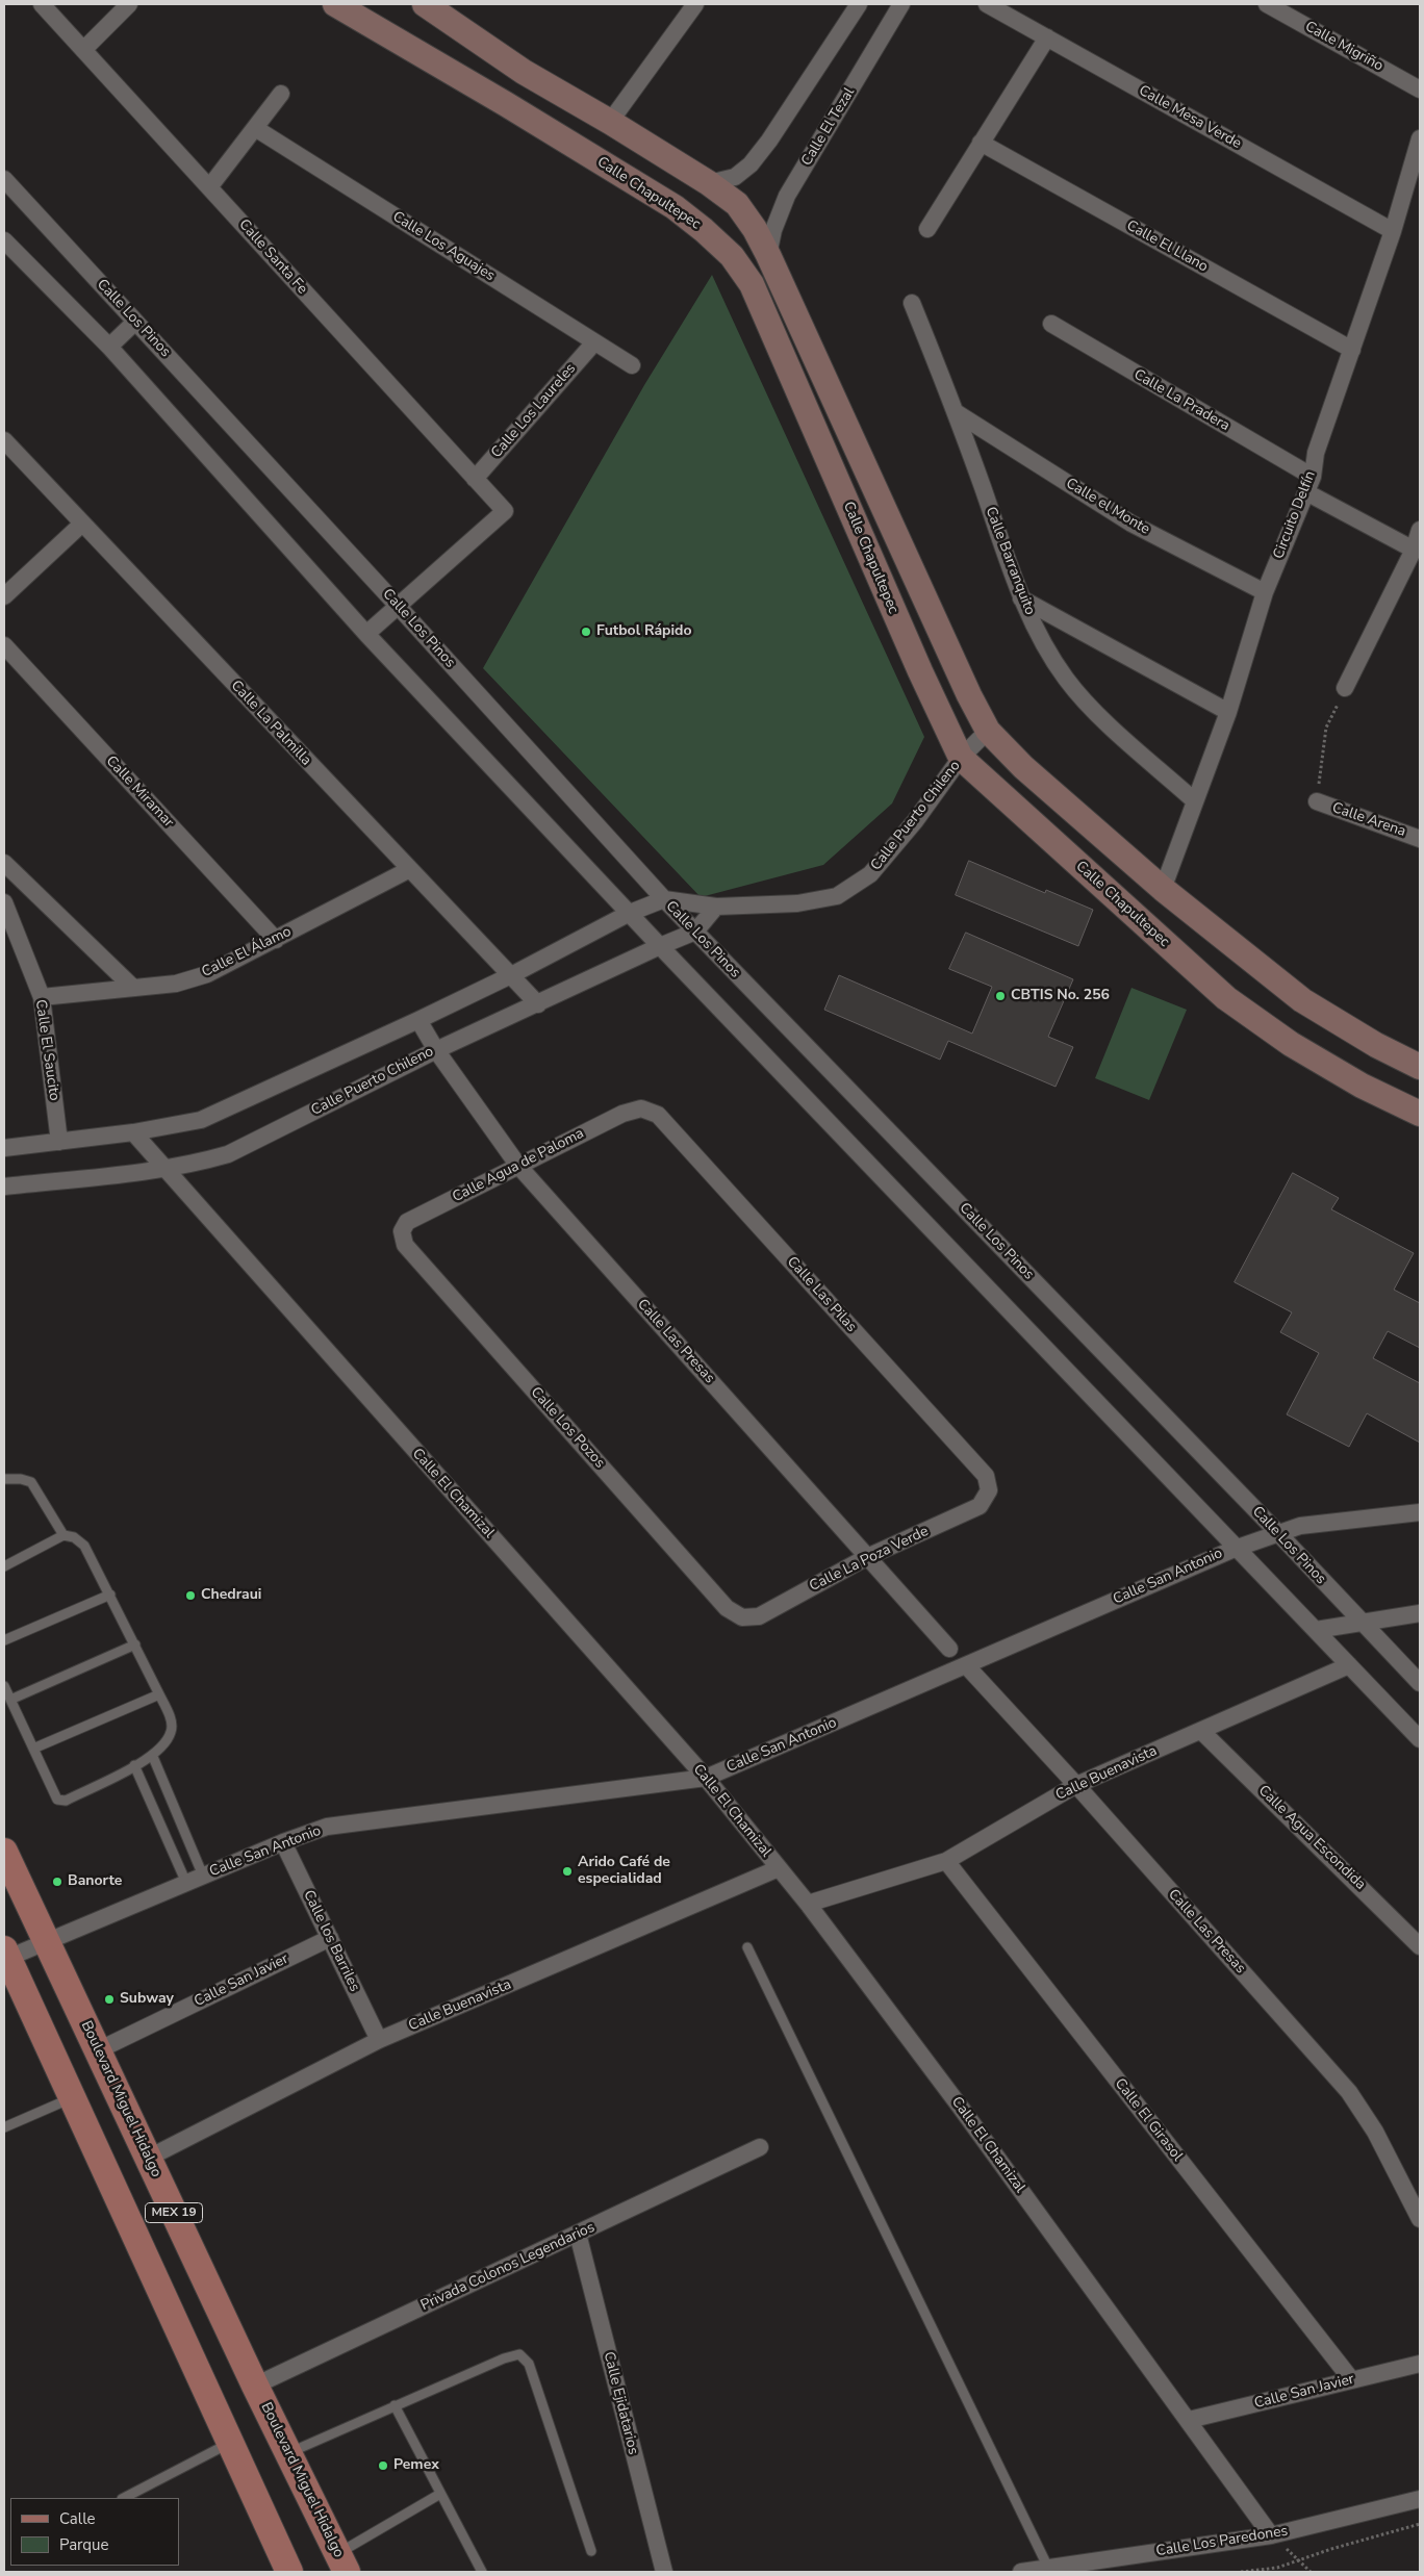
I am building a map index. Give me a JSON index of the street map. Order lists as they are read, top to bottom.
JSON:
{
  "streets": {
    "main road": ["Boulevard Miguel Hidalgo", "MEX 19"],
    "street": [
      "Calle Migriño",
      "Calle Mesa Verde",
      "Calle El Tezal",
      "Calle Chapultepec",
      "Calle Los Aguajes",
      "Calle El Llano",
      "Calle Santa Fe",
      "Calle Los Pinos",
      "Calle La Pradera",
      "Calle Los Laureles",
      "Calle el Monte",
      "Circuito Delfín",
      "Calle Barranquito",
      "Calle La Palmilla",
      "Calle Miramar",
      "Calle Puerto Chileno",
      "Calle Arena",
      "Calle El Álamo",
      "Calle El Saucito",
      "Calle Agua de Paloma",
      "Calle Las Pilas",
      "Calle Las Presas",
      "Calle Los Pozos",
      "Calle El Chamizal",
      "Calle La Poza Verde",
      "Calle San Antonio",
      "Calle Buenavista",
      "Calle Agua Escondida",
      "Calle los Barriles",
      "Calle San Javier",
      "Calle El Girasol",
      "Privada Colonos Legendarios",
      "Calle Ejidatarios",
      "Calle Los Paredones"
    ]
  },
  "crossings": [
    ["Calle Mesa Verde", "Circuito Delfín"],
    ["Calle Chapultepec", "Calle Puerto Chileno"],
    ["Calle Los Aguajes", "Calle Los Laureles"],
    ["Calle El Llano", "Circuito Delfín"],
    ["Calle Santa Fe", "Calle Los Pinos"],
    ["Calle Santa Fe", "Calle Los Laureles"],
    ["Calle Los Pinos", "Calle Puerto Chileno"],
    ["Calle Los Pinos", "Calle San Antonio"],
    ["Calle La Pradera", "Circuito Delfín"],
    ["Calle el Monte", "Circuito Delfín"],
    ["Calle el Monte", "Calle Barranquito"],
    ["Circuito Delfín", "Calle Barranquito"],
    ["Calle La Palmilla", "Calle Puerto Chileno"],
    ["Calle La Palmilla", "Calle El Álamo"],
    ["Calle Miramar", "Calle El Álamo"],
    ["Calle Puerto Chileno", "Calle El Saucito"],
    ["Calle Puerto Chileno", "Calle Las Presas"],
    ["Calle Puerto Chileno", "Calle El Chamizal"],
    ["Calle El Álamo", "Calle El Saucito"],
    ["Calle Agua de Paloma", "Calle Las Pilas"],
    ["Calle Agua de Paloma", "Calle Las Presas"],
    ["Calle Agua de Paloma", "Calle Los Pozos"],
    ["Calle Las Pilas", "Calle La Poza Verde"],
    ["Calle Las Presas", "Calle La Poza Verde"],
    ["Calle Las Presas", "Calle San Antonio"],
    ["Calle Las Presas", "Calle Buenavista"],
    ["Calle Los Pozos", "Calle La Poza Verde"],
    ["Calle El Chamizal", "Calle San Antonio"],
    ["Calle El Chamizal", "Calle Buenavista"],
    ["Calle El Chamizal", "Calle San Javier"],
    ["Calle El Chamizal", "Calle Los Paredones"],
    ["Calle San Antonio", "Calle los Barriles"],
    ["Calle San Antonio", "Boulevard Miguel Hidalgo"],
    ["Calle San Antonio", "MEX 19"],
    ["Calle Buenavista", "Calle Agua Escondida"],
    ["Calle Buenavista", "Calle los Barriles"],
    ["Calle Buenavista", "Boulevard Miguel Hidalgo"],
    ["Calle Buenavista", "Calle El Girasol"],
    ["Calle los Barriles", "Calle San Javier"],
    ["Calle San Javier", "Boulevard Miguel Hidalgo"],
    ["Calle San Javier", "Calle El Girasol"],
    ["Boulevard Miguel Hidalgo", "Privada Colonos Legendarios"],
    ["Privada Colonos Legendarios", "Calle Ejidatarios"]
  ],
  "places": [
    "Futbol Rápido",
    "CBTIS No. 256",
    "Chedraui",
    "Arido Café de especialidad",
    "Banorte",
    "Subway",
    "Pemex"
  ],
  "legend": ["Calle", "Parque"]
}
